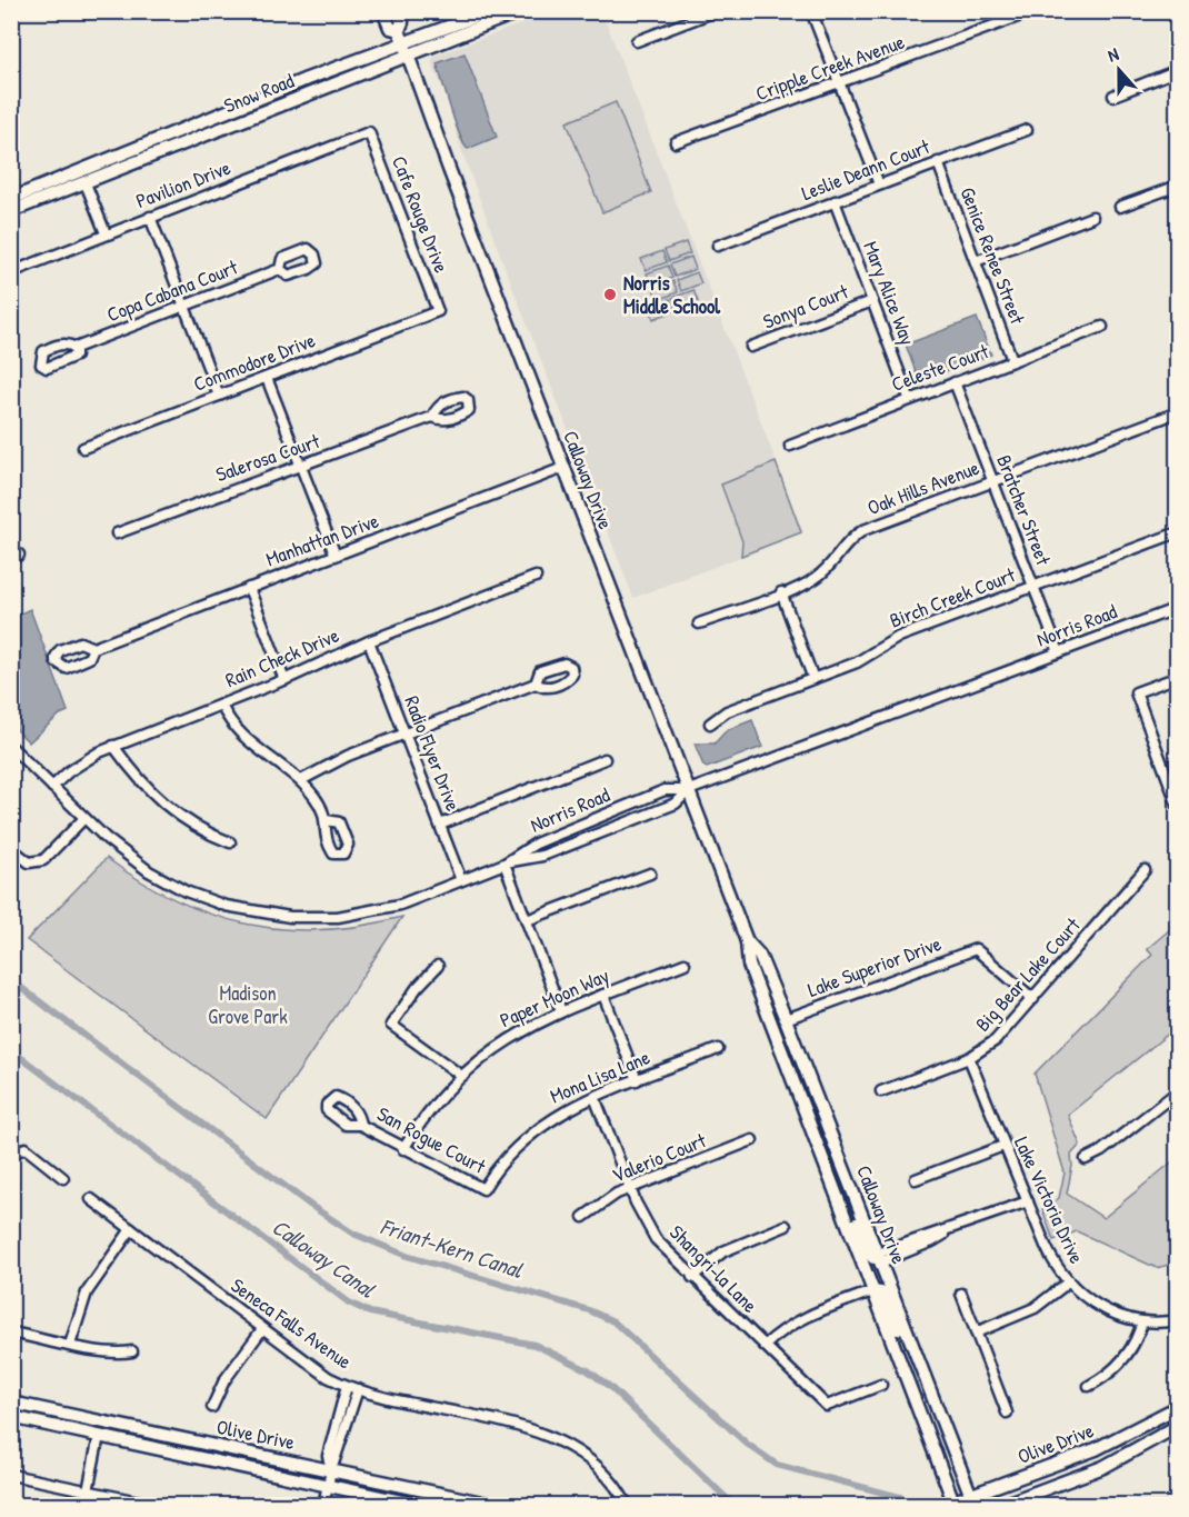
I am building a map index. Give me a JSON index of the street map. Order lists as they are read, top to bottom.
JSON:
{
  "streets": {
    "main road": ["Snow Road", "Calloway Drive", "Olive Drive"],
    "street": [
      "Cripple Creek Avenue",
      "Leslie Deann Court",
      "Pavilion Drive",
      "Cafe Rouge Drive",
      "Genice Renee Street",
      "Copa Cabana Court",
      "Mary Alice Way",
      "Sonya Court",
      "Commodore Drive",
      "Celeste Court",
      "Salerosa Court",
      "Oak Hills Avenue",
      "Bratcher Street",
      "Manhattan Drive",
      "Birch Creek Court",
      "Norris Road",
      "Rain Check Drive",
      "Radio Flyer Drive",
      "Lake Superior Drive",
      "Big Bear Lake Court",
      "Paper Moon Way",
      "Mona Lisa Lane",
      "San Rogue Court",
      "Valerio Court",
      "Lake Victoria Drive",
      "Shangri-la Lane",
      "Seneca Falls Avenue"
    ]
  },
  "crossings": [
    ["Snow Road", "Calloway Drive"],
    ["Leslie Deann Court", "Genice Renee Street"],
    ["Leslie Deann Court", "Mary Alice Way"],
    ["Pavilion Drive", "Cafe Rouge Drive"],
    ["Cafe Rouge Drive", "Commodore Drive"],
    ["Genice Renee Street", "Celeste Court"],
    ["Mary Alice Way", "Sonya Court"],
    ["Mary Alice Way", "Celeste Court"],
    ["Celeste Court", "Bratcher Street"],
    ["Calloway Drive", "Manhattan Drive"],
    ["Calloway Drive", "Norris Road"],
    ["Calloway Drive", "Lake Superior Drive"],
    ["Calloway Drive", "Olive Drive"],
    ["Oak Hills Avenue", "Bratcher Street"],
    ["Bratcher Street", "Birch Creek Court"],
    ["Bratcher Street", "Norris Road"],
    ["Norris Road", "Rain Check Drive"],
    ["Norris Road", "Radio Flyer Drive"],
    ["Rain Check Drive", "Radio Flyer Drive"],
    ["Lake Superior Drive", "Big Bear Lake Court"],
    ["Big Bear Lake Court", "Lake Victoria Drive"],
    ["Paper Moon Way", "San Rogue Court"],
    ["Mona Lisa Lane", "San Rogue Court"],
    ["Mona Lisa Lane", "Shangri-la Lane"],
    ["Valerio Court", "Shangri-la Lane"]
  ],
  "water": ["Friant-Kern Canal", "Calloway Canal"],
  "parks": ["Madison Grove Park"],
  "places": ["Norris Middle School"],
  "north": "top"
}
